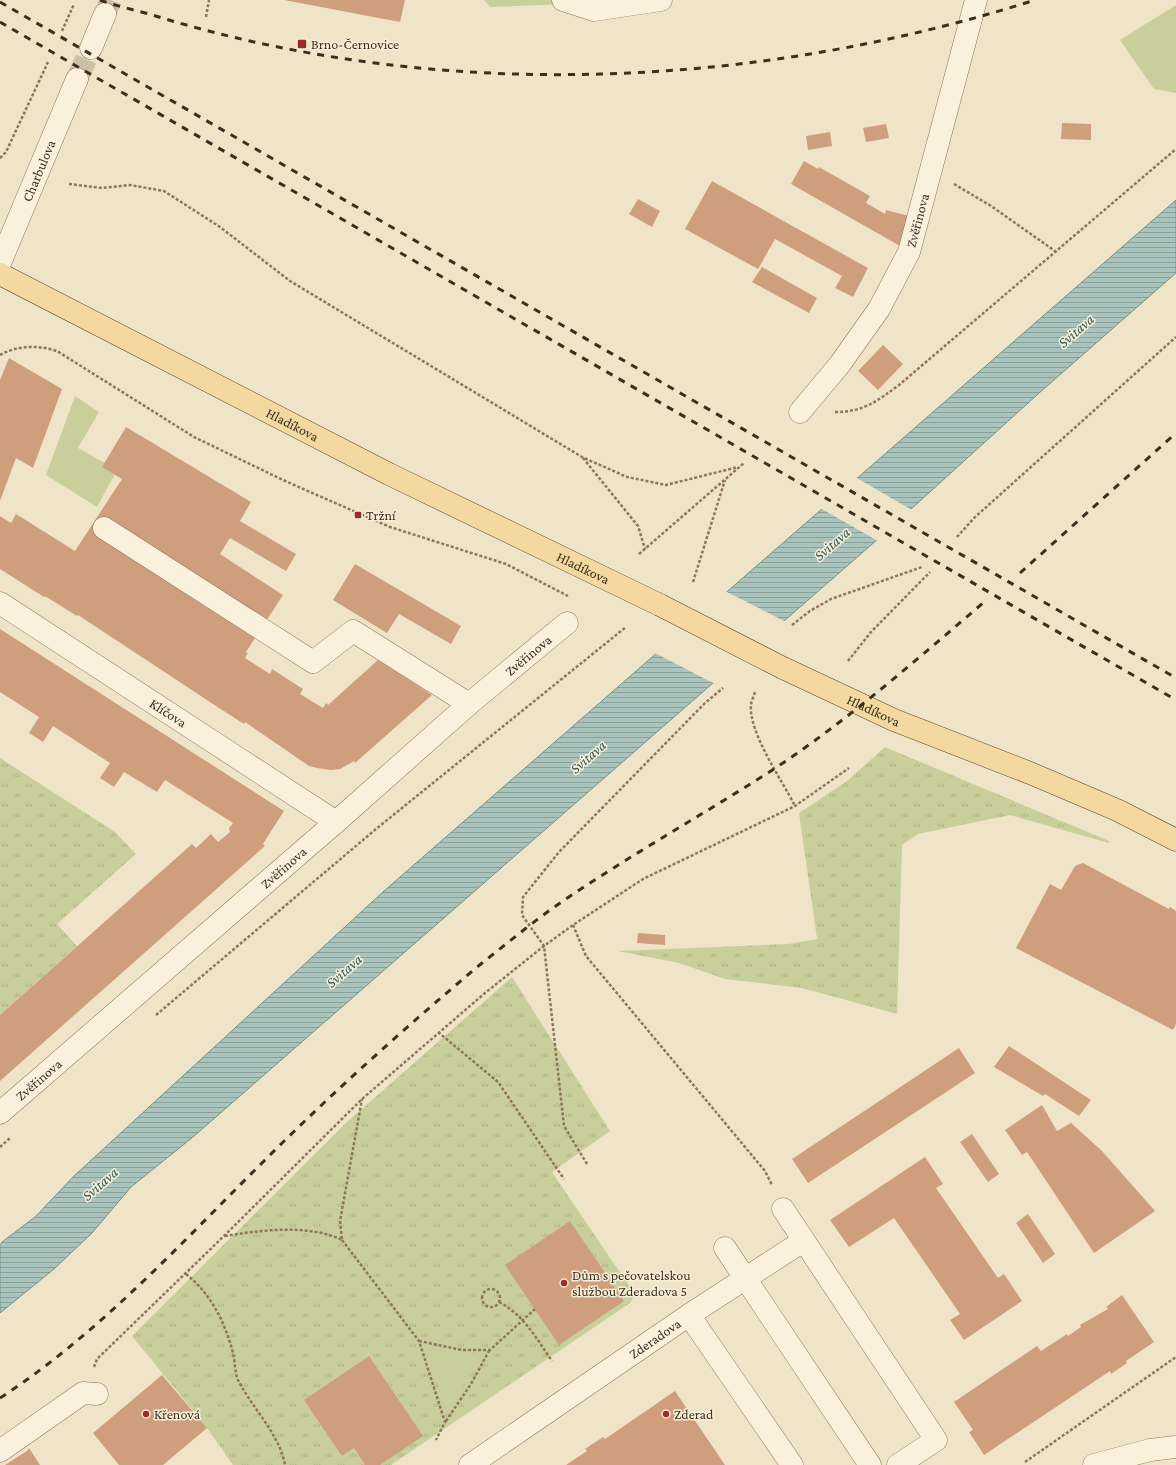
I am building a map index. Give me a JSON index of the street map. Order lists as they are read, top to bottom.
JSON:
{
  "streets": {
    "main road": ["Hladíkova"],
    "street": [
      "Charbulova",
      "Zvěřinova",
      "Klíčova",
      "Zderadova"
    ]
  },
  "crossings": [
    ["Zvěřinova", "Klíčova"]
  ],
  "water": ["Svitava"],
  "places": {
    "transit": ["Brno-Černovice", "Tržní"],
    "other": ["Dům s pečovatelskou službou Zderadova 5", "Křenová", "Zderad"]
  }
}
